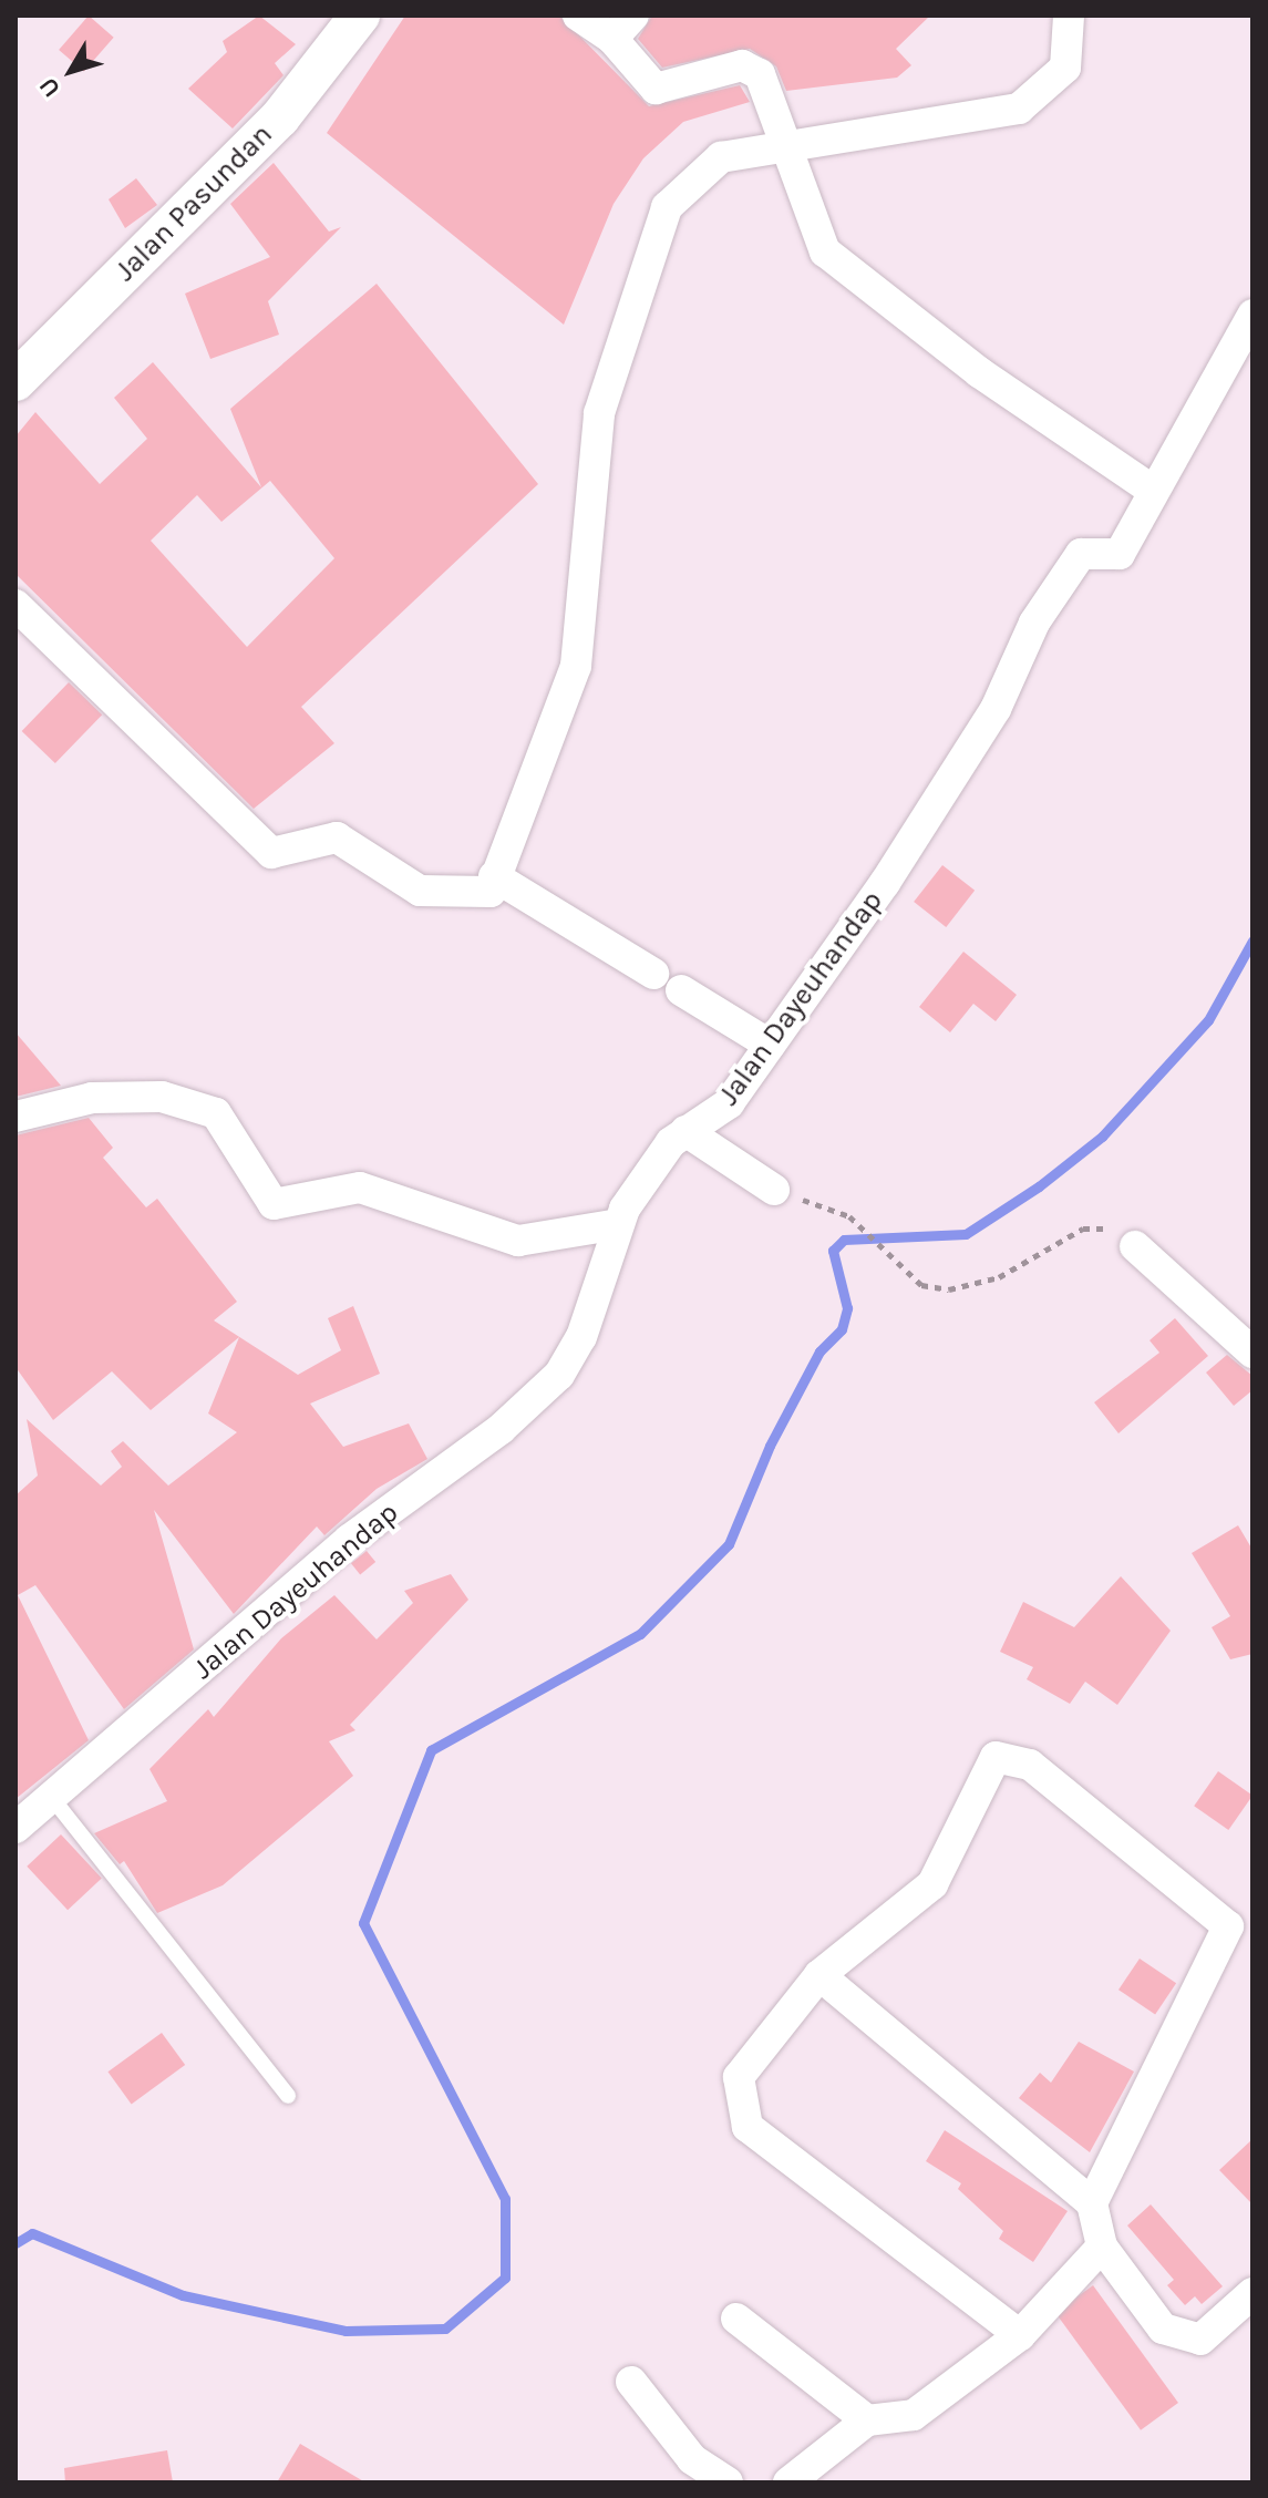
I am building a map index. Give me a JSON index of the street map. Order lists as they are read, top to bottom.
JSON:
{
  "streets": {
    "street": ["Jalan Pasundan", "Jalan Dayeuhandap"]
  },
  "north": "bottom left"
}
